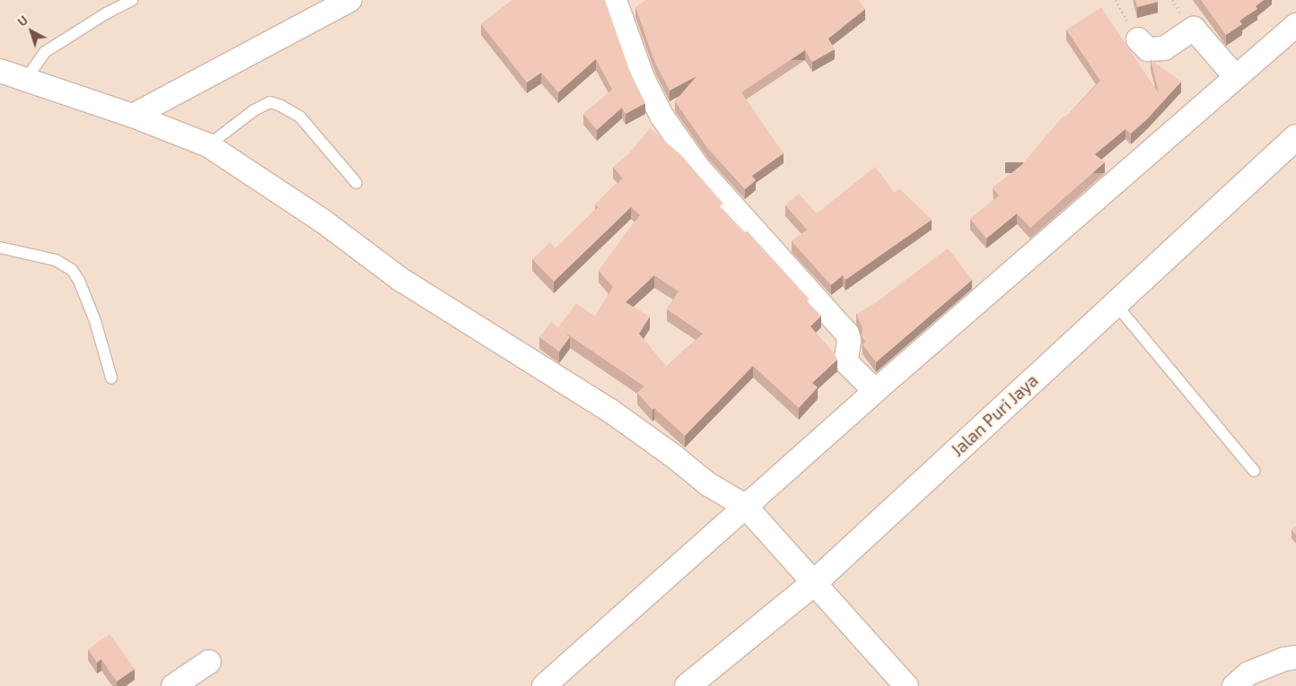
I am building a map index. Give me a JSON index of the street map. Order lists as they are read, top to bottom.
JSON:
{
  "streets": {
    "street": ["Jalan Puri Jaya"]
  },
  "north": "top left"
}
